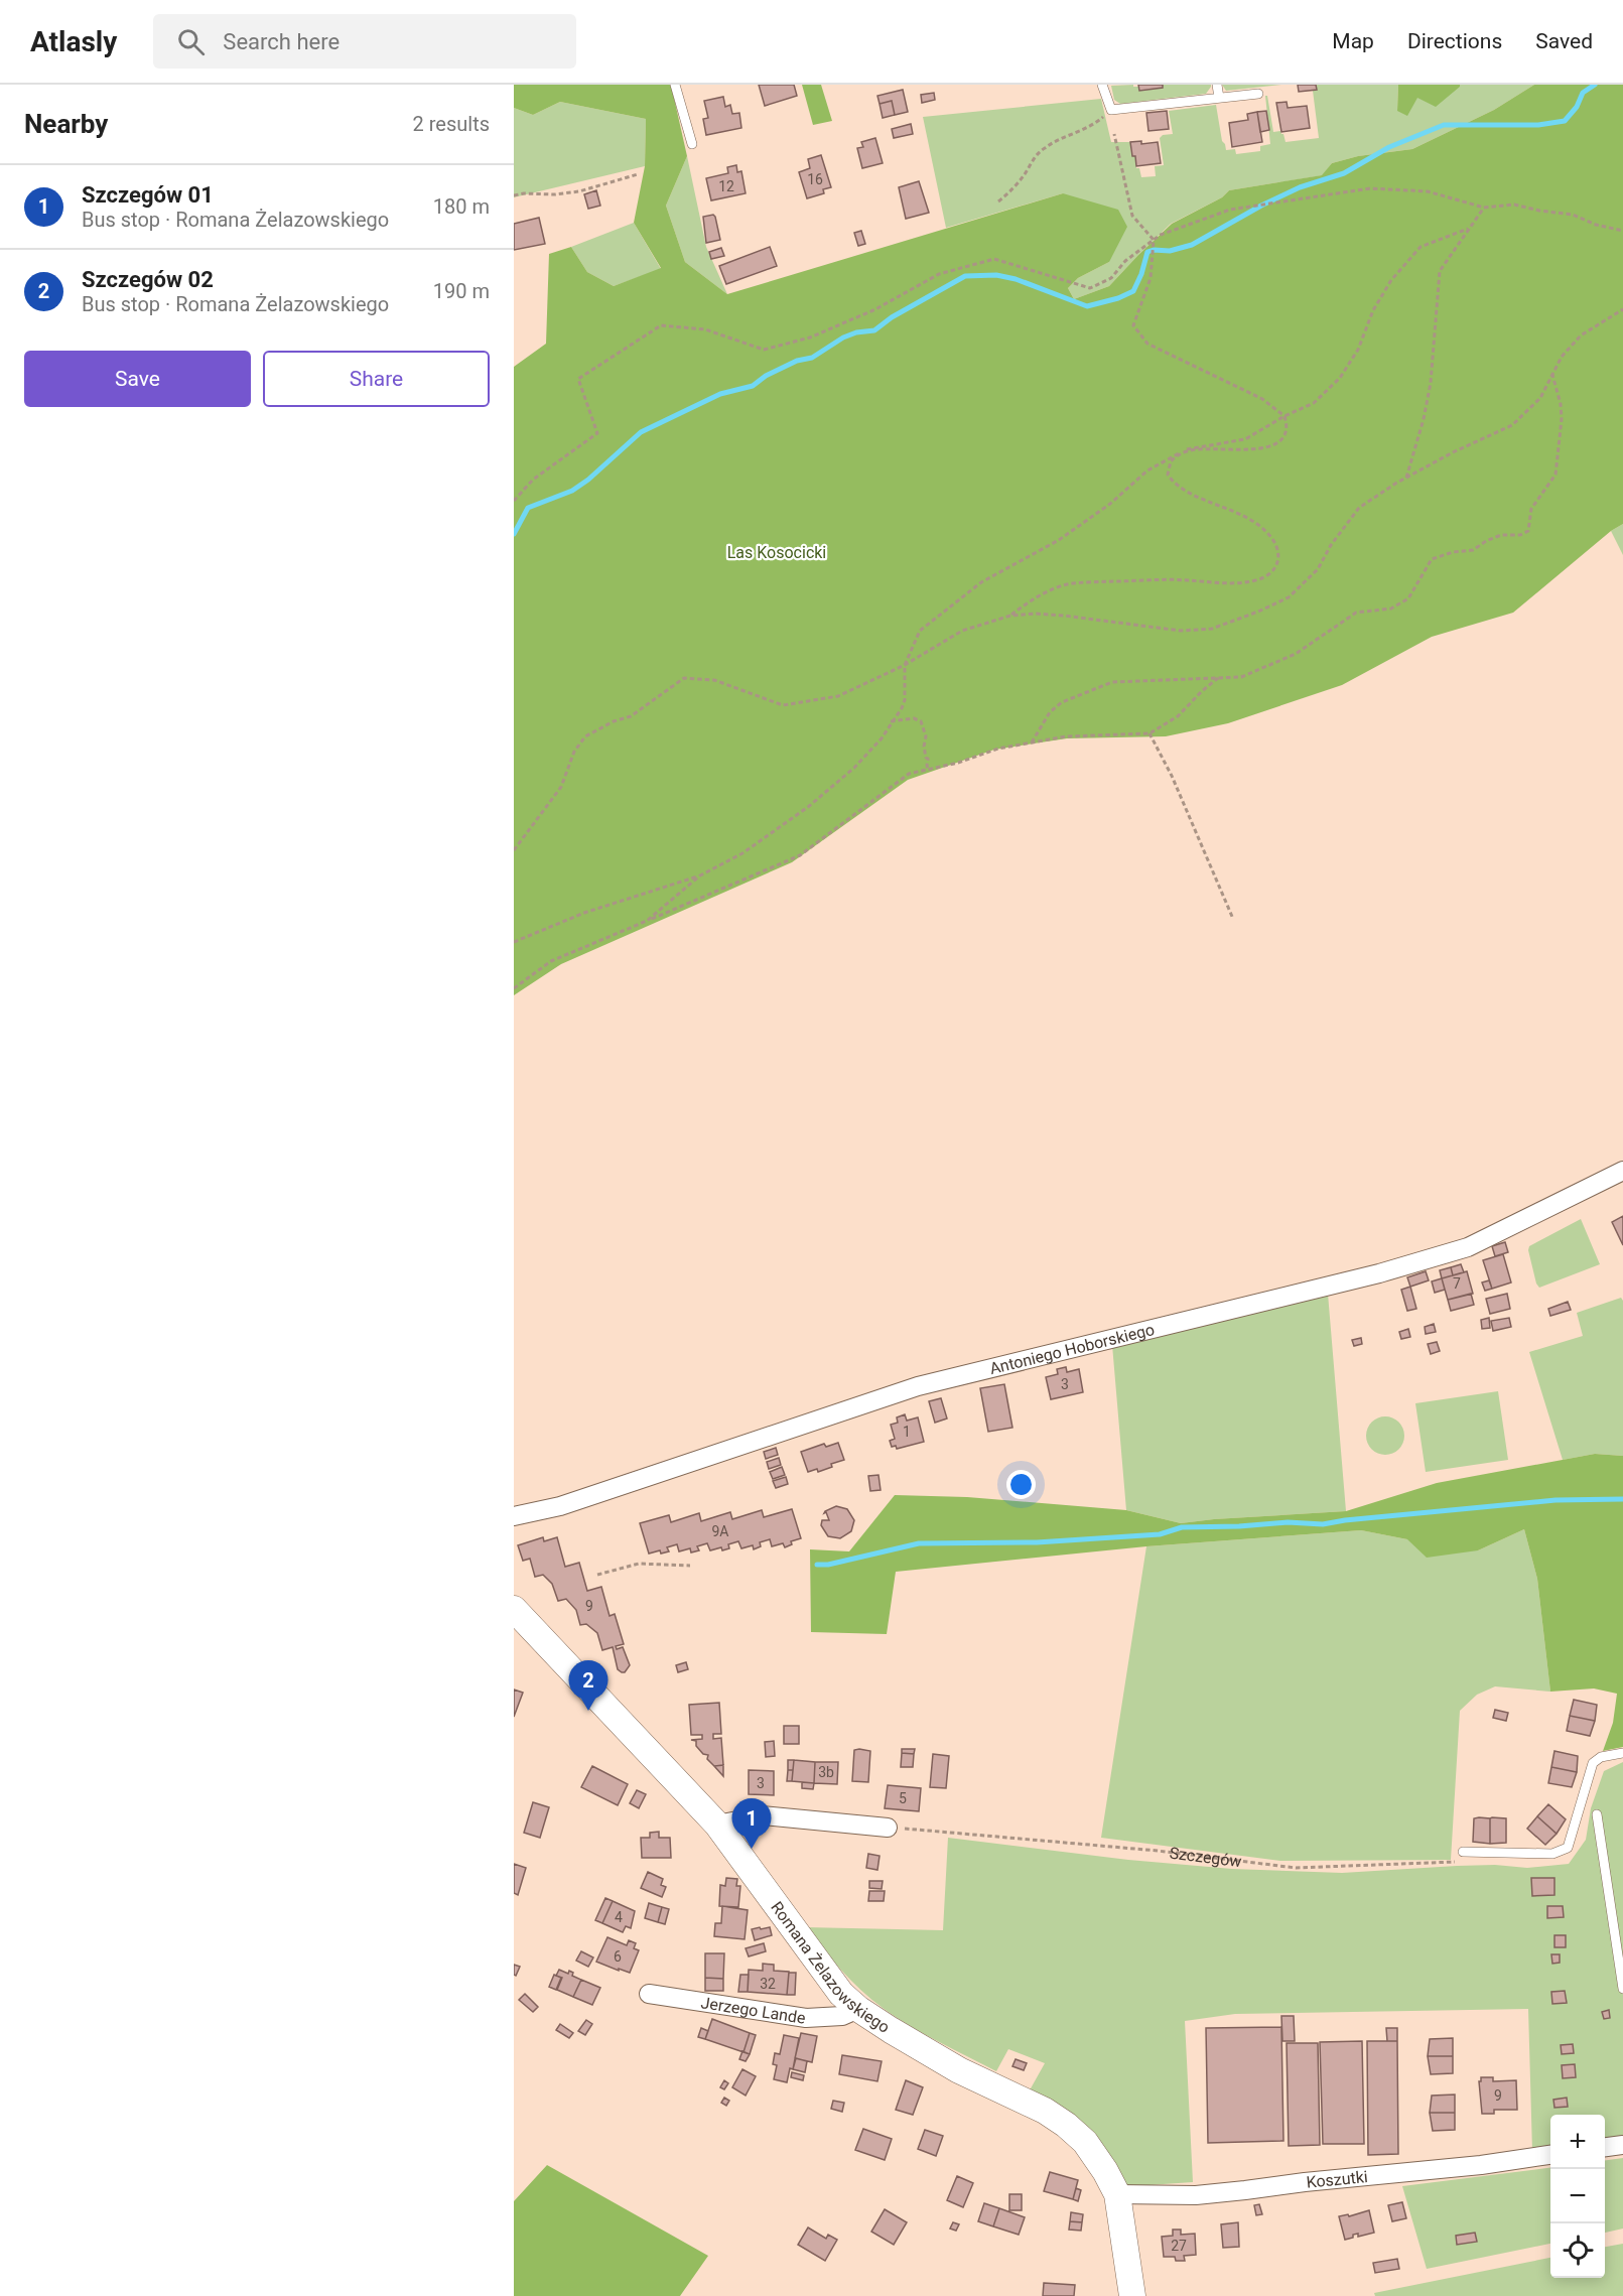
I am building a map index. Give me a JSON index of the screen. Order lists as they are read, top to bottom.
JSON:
{
  "streets": {
    "street": [
      "Antoniego Hoborskiego",
      "Romana Żelazowskiego",
      "Jerzego Lande",
      "Koszutki"
    ],
    "path": ["Szczegów"]
  },
  "crossings": [
    ["Romana Żelazowskiego", "Jerzego Lande"],
    ["Romana Żelazowskiego", "Koszutki"]
  ],
  "parks": ["Las Kosocicki"],
  "house_numbers": [
    "16",
    "12",
    "7",
    "3",
    "1",
    "9A",
    "9",
    "3b",
    "3",
    "5",
    "4",
    "6",
    "32",
    "9",
    "27"
  ],
  "page": {
    "header": "Atlasly",
    "search": "Search here",
    "nav": ["Map", "Directions", "Saved"],
    "heading": ["Nearby", "2 results"],
    "list": [
      {
        "mark": "1",
        "name": "Szczegów 01",
        "note": "Bus stop · Romana Żelazowskiego",
        "value": "180 m"
      },
      {
        "mark": "2",
        "name": "Szczegów 02",
        "note": "Bus stop · Romana Żelazowskiego",
        "value": "190 m"
      }
    ],
    "buttons": ["Save", "Share"],
    "pins": ["2", "1"],
    "map_buttons": ["+", "−"]
  }
}
